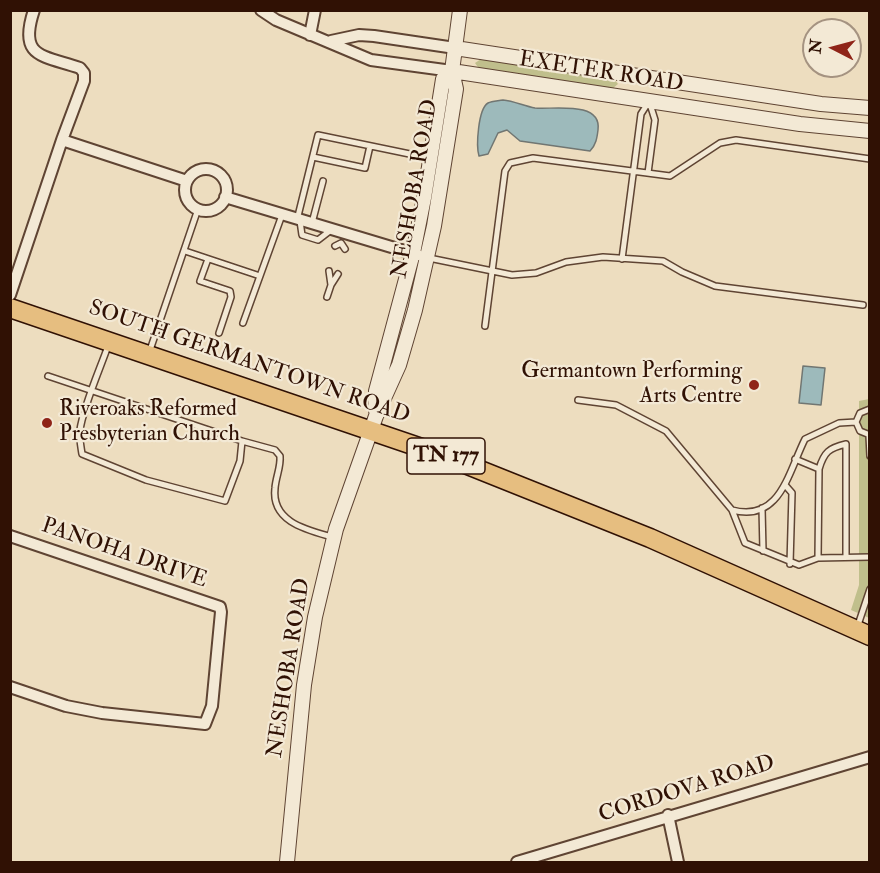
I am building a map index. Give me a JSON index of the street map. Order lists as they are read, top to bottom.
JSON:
{
  "streets": {
    "main road": ["SOUTH GERMANTOWN ROAD", "TN 177"],
    "street": [
      "EXETER ROAD",
      "NESHOBA ROAD",
      "PANOHA DRIVE",
      "CORDOVA ROAD"
    ]
  },
  "crossings": [
    ["EXETER ROAD", "NESHOBA ROAD"],
    ["NESHOBA ROAD", "SOUTH GERMANTOWN ROAD"]
  ],
  "places": ["Germantown Performing Arts Centre", "Riveroaks Reformed Presbyterian Church"],
  "north": "left"
}
